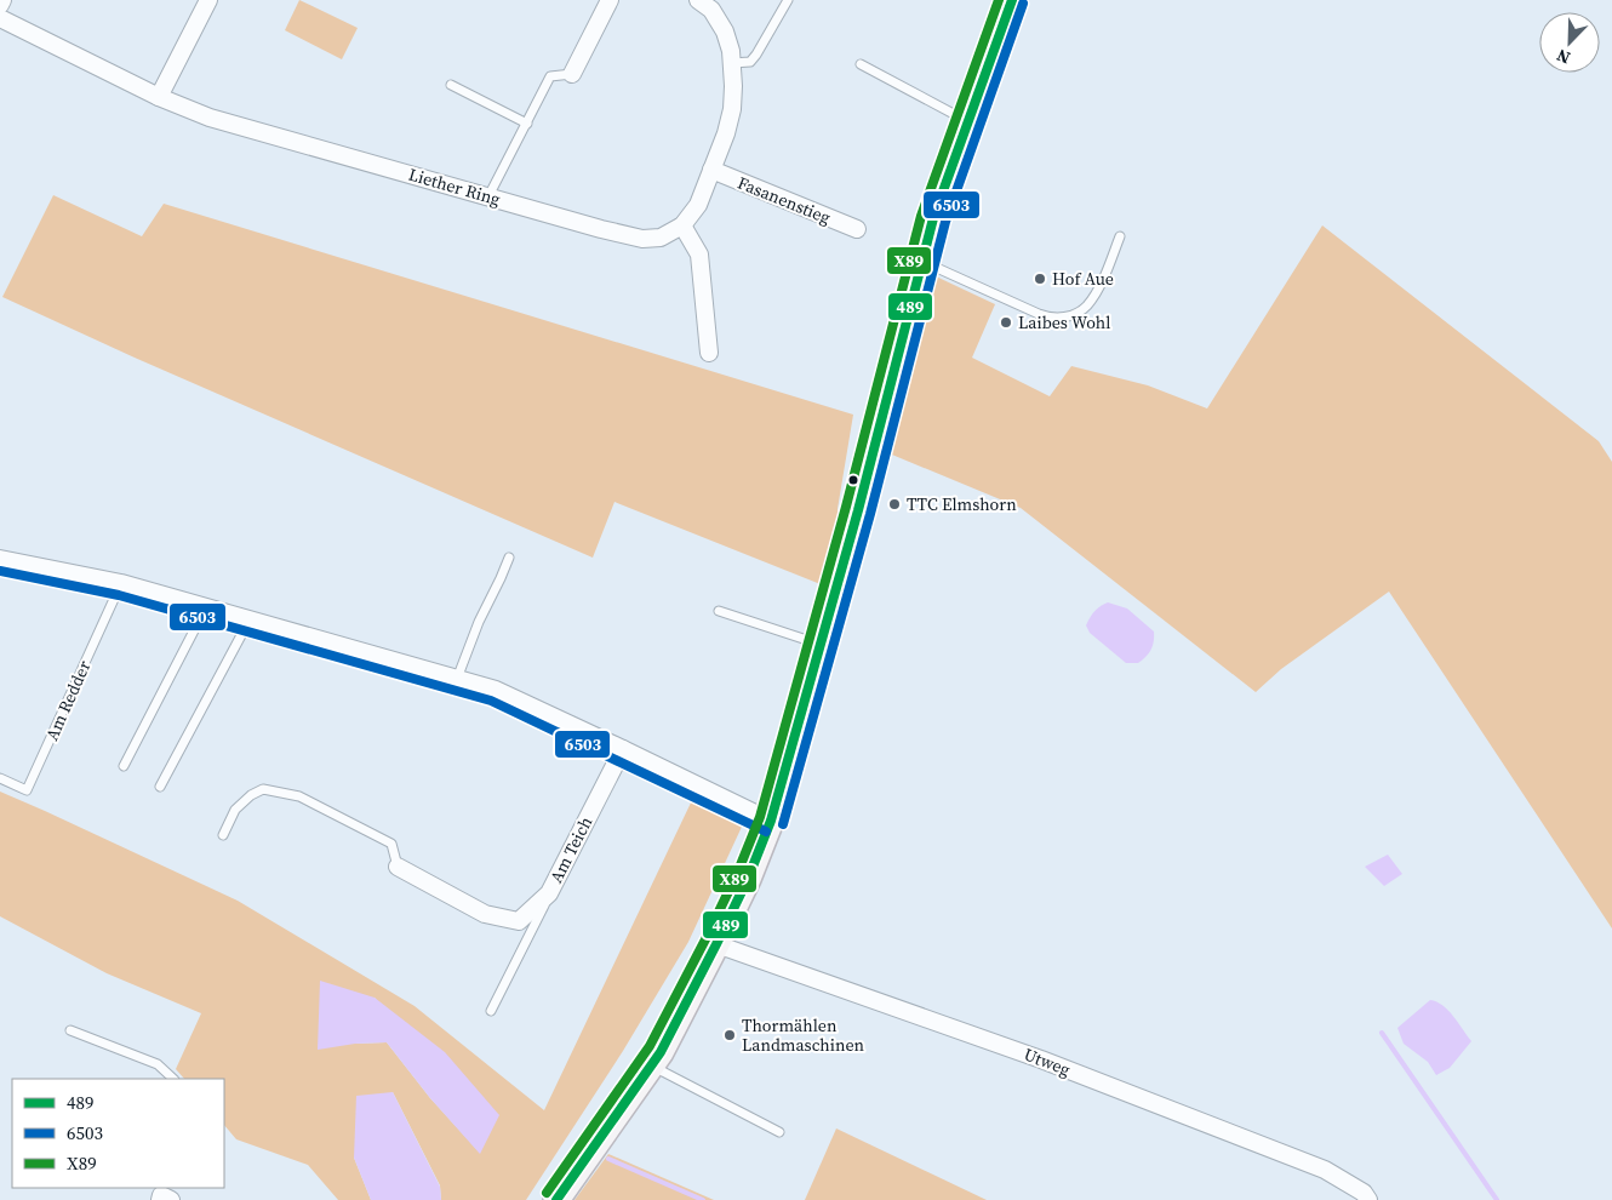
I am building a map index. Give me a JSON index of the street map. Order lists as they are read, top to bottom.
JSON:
{
  "streets": {
    "street": [
      "Liether Ring",
      "Fasanenstieg",
      "Am Teich",
      "Utweg"
    ],
    "lane": ["Am Redder"]
  },
  "places": [
    "Hof Aue",
    "Laibes Wohl",
    "TTC Elmshorn",
    "Thormählen Landmaschinen"
  ],
  "lines": ["transit line 489", "transit line X89", "transit line 6503"],
  "legend": ["489", "6503", "X89"],
  "north": "bottom left"
}
